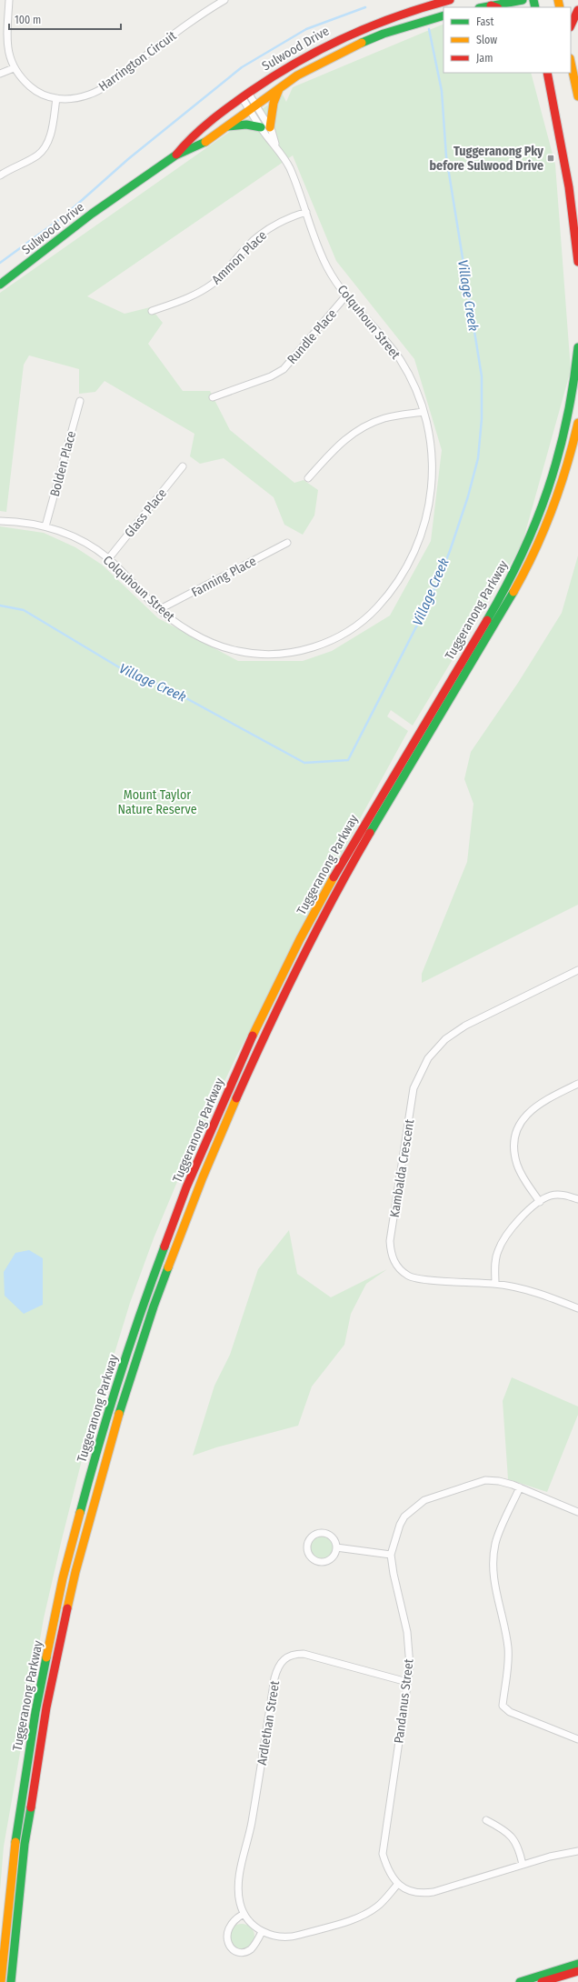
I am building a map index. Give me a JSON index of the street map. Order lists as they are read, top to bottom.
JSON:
{
  "streets": {
    "main road": ["Sulwood Drive", "Tuggeranong Parkway"],
    "street": [
      "Harrington Circuit",
      "Ammon Place",
      "Colquhoun Street",
      "Rundle Place",
      "Bolden Place",
      "Glass Place",
      "Fanning Place",
      "Kambalda Crescent",
      "Pandanus Street",
      "Ardlethan Street"
    ]
  },
  "crossings": [
    ["Sulwood Drive", "Colquhoun Street"],
    ["Ammon Place", "Colquhoun Street"],
    ["Colquhoun Street", "Rundle Place"],
    ["Colquhoun Street", "Bolden Place"],
    ["Colquhoun Street", "Glass Place"],
    ["Colquhoun Street", "Fanning Place"],
    ["Pandanus Street", "Ardlethan Street"]
  ],
  "water": ["Village Creek"],
  "parks": ["Mount Taylor Nature Reserve"],
  "places": {
    "transit": ["Tuggeranong Pky before Sulwood Drive"]
  },
  "legend": ["Fast", "Slow", "Jam"],
  "scale_bar": "100 m"
}
